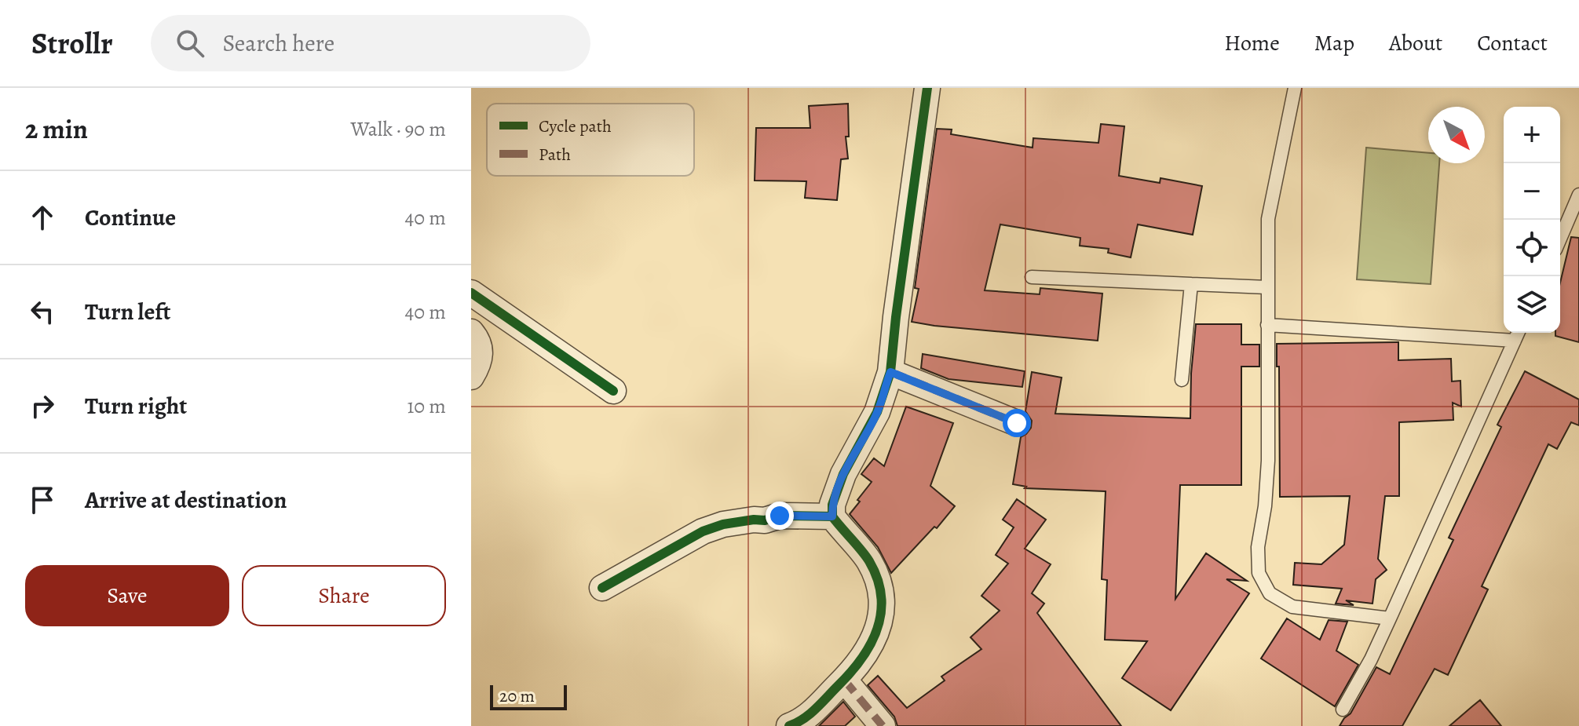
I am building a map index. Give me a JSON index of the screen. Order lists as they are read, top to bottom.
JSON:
{
  "legend": ["Cycle path", "Path"],
  "scale_bar": "20 m",
  "north": "bottom right",
  "page": {
    "header": "Strollr",
    "search": "Search here",
    "nav": [
      "Home",
      "Map",
      "About",
      "Contact"
    ],
    "heading": ["2 min", "Walk · 90 m"],
    "map_buttons": ["+", "−"],
    "list": [
      ["Continue", "40 m"],
      ["Turn left", "40 m"],
      ["Turn right", "10 m"],
      "Arrive at destination"
    ],
    "buttons": ["Save", "Share"],
    "scale": "20 m"
  }
}
